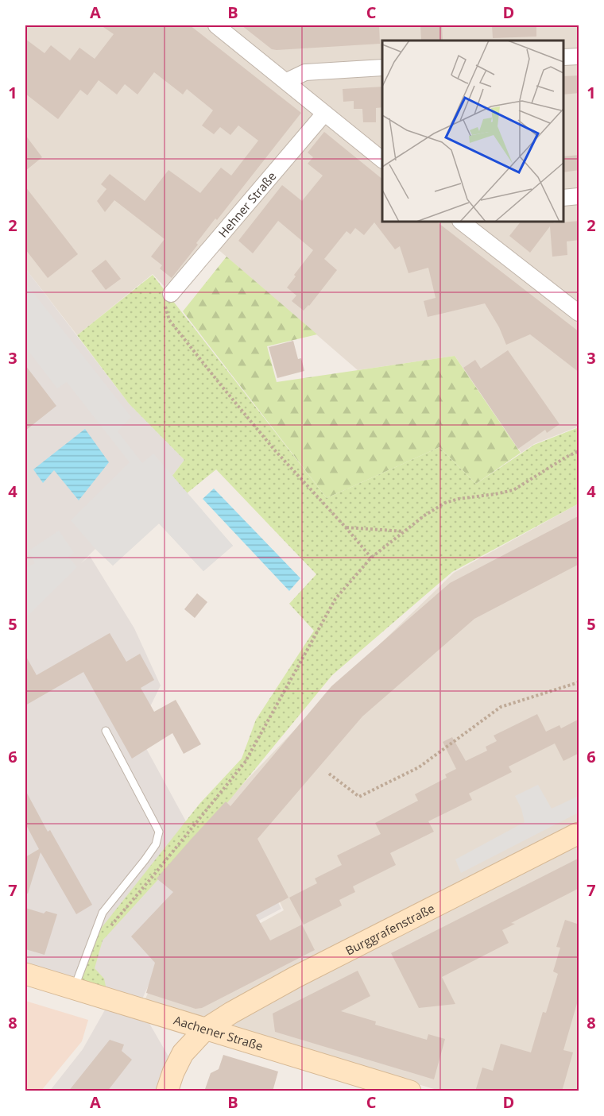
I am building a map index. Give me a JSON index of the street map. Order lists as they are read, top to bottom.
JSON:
{
  "streets": {
    "street": ["Hehner Straße", "Burggrafenstraße", "Aachener Straße"]
  },
  "crossings": [
    ["Burggrafenstraße", "Aachener Straße"]
  ],
  "grid": {
    "columns": [
      "A",
      "B",
      "C",
      "D"
    ],
    "rows": [
      "1",
      "2",
      "3",
      "4",
      "5",
      "6",
      "7",
      "8"
    ]
  }
}
